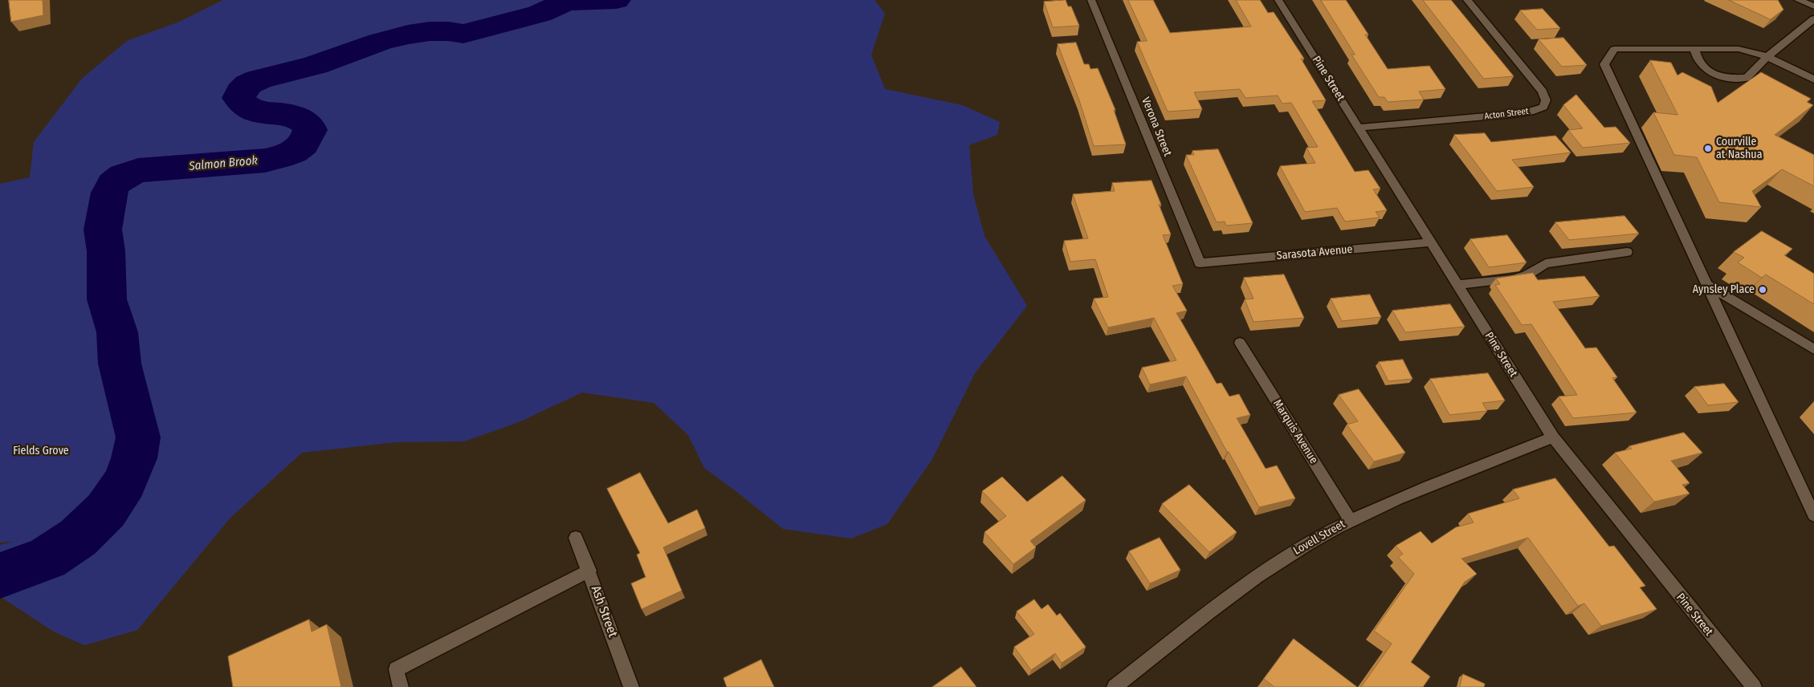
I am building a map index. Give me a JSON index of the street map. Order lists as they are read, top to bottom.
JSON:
{
  "streets": {
    "street": [
      "Pine Street",
      "Acton Street",
      "Verona Street",
      "Sarasota Avenue",
      "Marquis Avenue",
      "Lovell Street",
      "Ash Street"
    ]
  },
  "crossings": [
    ["Pine Street", "Acton Street"],
    ["Pine Street", "Sarasota Avenue"],
    ["Pine Street", "Lovell Street"],
    ["Verona Street", "Sarasota Avenue"],
    ["Marquis Avenue", "Lovell Street"]
  ],
  "water": ["Salmon Brook"],
  "parks": ["Fields Grove"],
  "places": ["Courville at Nashua", "Aynsley Place"]
}
